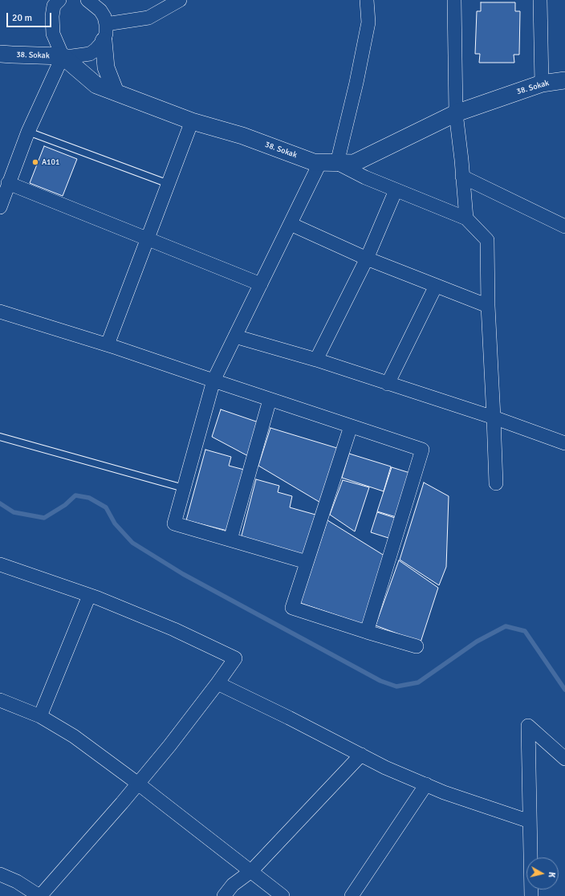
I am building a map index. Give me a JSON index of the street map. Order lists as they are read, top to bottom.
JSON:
{
  "streets": {
    "street": ["38. Sokak"]
  },
  "places": ["A101"],
  "scale_bar": "20 m",
  "north": "right"
}
